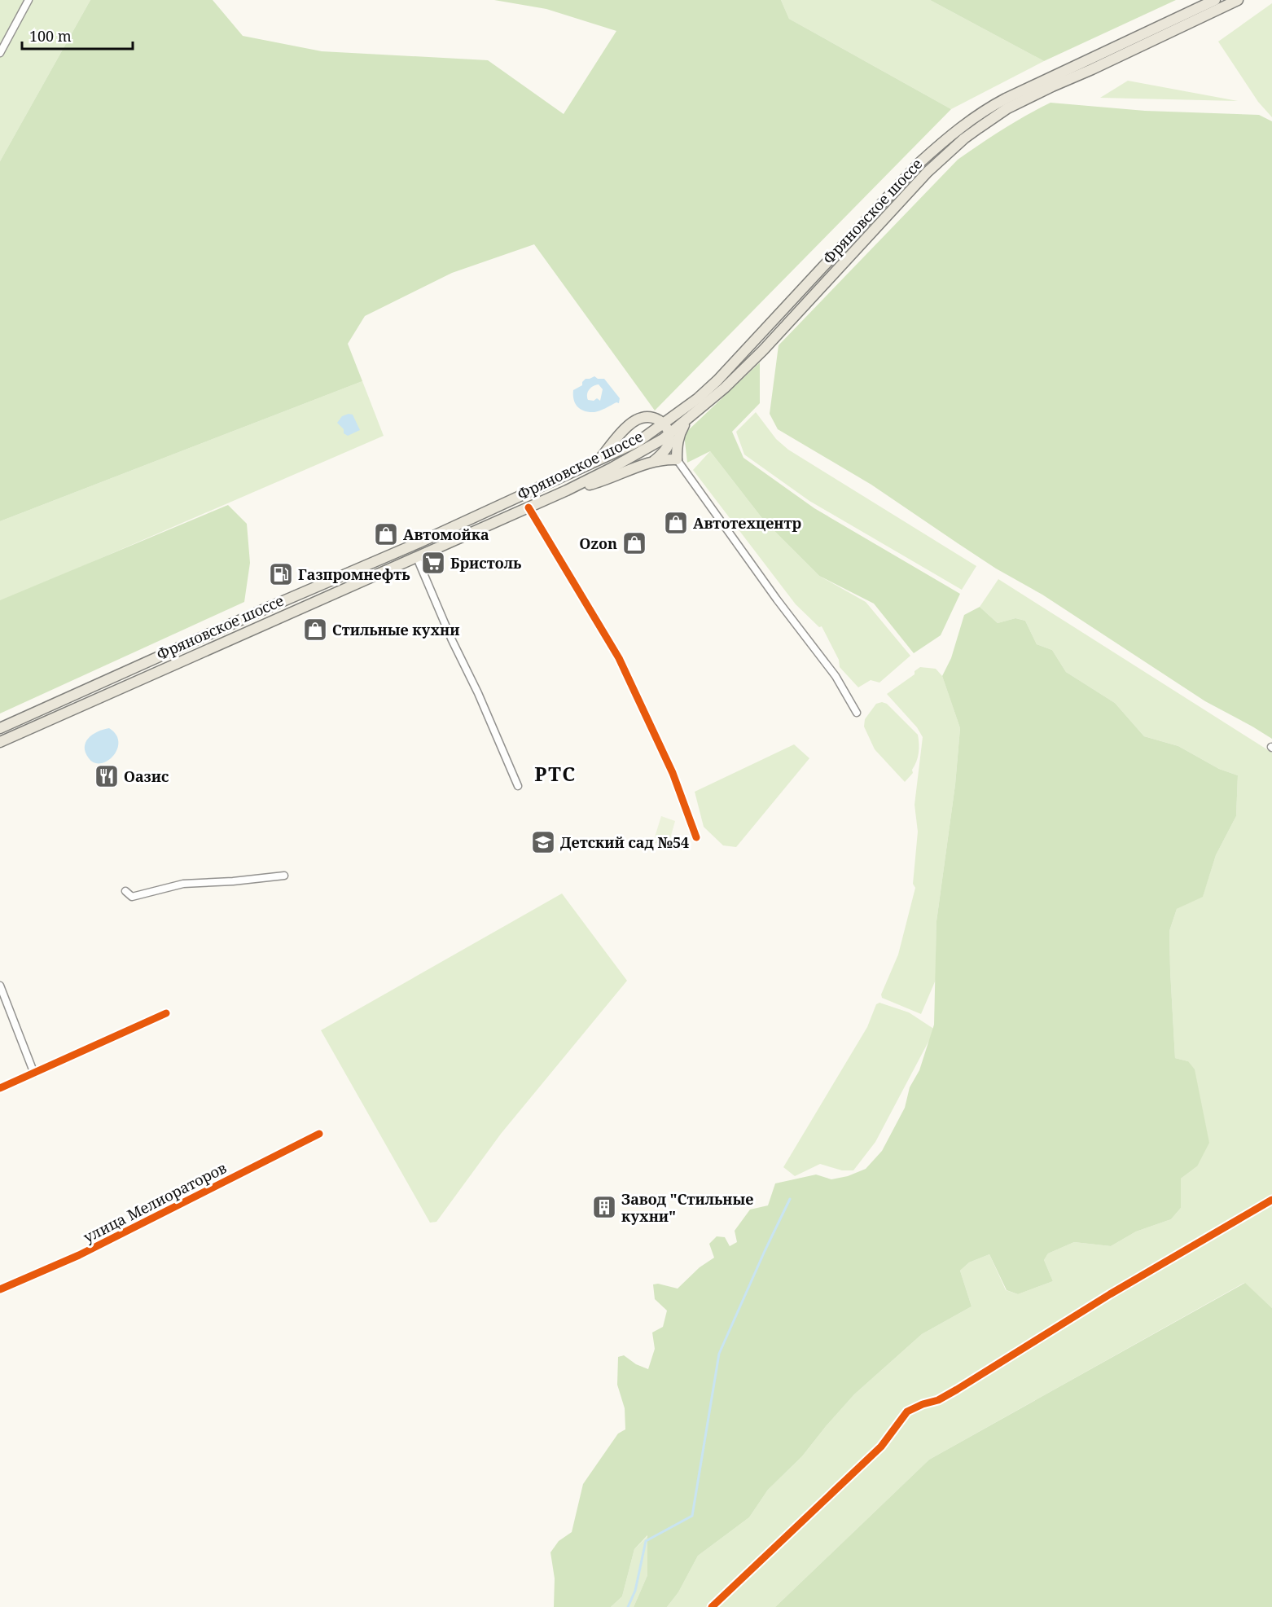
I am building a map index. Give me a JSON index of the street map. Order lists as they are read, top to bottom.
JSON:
{
  "streets": {
    "main road": ["Фряновское шоссе"],
    "street": ["улица Мелиораторов"]
  },
  "districts": ["РТС"],
  "places": {
    "shop": [
      "Автотехцентр",
      "Автомойка",
      "Ozon",
      "Стильные кухни"
    ],
    "supermarket": ["Бристоль"],
    "fuel station": ["Газпромнефть"],
    "restaurant": ["Оазис"],
    "school or university": ["Детский сад №54"],
    "building": ["Завод \"Стильные кухни\""]
  },
  "scale_bar": "100 m"
}
